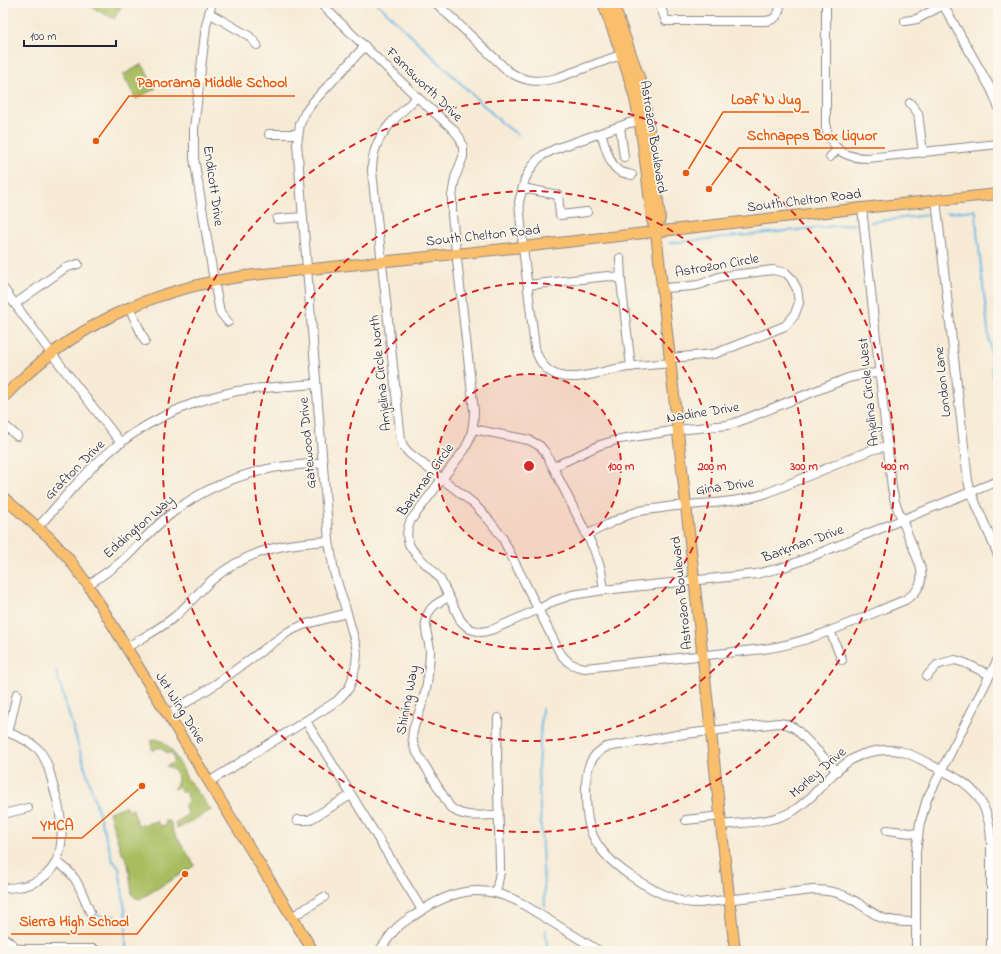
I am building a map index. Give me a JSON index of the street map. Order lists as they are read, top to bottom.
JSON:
{
  "streets": {
    "main road": ["Astrozon Boulevard", "South Chelton Road", "Jet Wing Drive"],
    "street": [
      "Farnsworth Drive",
      "Endicott Drive",
      "Astrozon Circle",
      "Amjelina Circle North",
      "London Lane",
      "Anjelina Circle West",
      "Nadine Drive",
      "Gatewood Drive",
      "Grafton Drive",
      "Barkman Circle",
      "Gina Drive",
      "Eddington Way",
      "Barkman Drive",
      "Shining Way",
      "Morley Drive"
    ]
  },
  "crossings": [
    ["Farnsworth Drive", "South Chelton Road"],
    ["Farnsworth Drive", "Amjelina Circle North"],
    ["Farnsworth Drive", "Gatewood Drive"],
    ["Farnsworth Drive", "Barkman Circle"],
    ["Astrozon Boulevard", "South Chelton Road"],
    ["Astrozon Boulevard", "Astrozon Circle"],
    ["Astrozon Boulevard", "Anjelina Circle West"],
    ["Astrozon Boulevard", "Nadine Drive"],
    ["Astrozon Boulevard", "Gina Drive"],
    ["Astrozon Boulevard", "Barkman Drive"],
    ["Astrozon Boulevard", "Morley Drive"],
    ["Endicott Drive", "South Chelton Road"],
    ["South Chelton Road", "Astrozon Circle"],
    ["South Chelton Road", "Amjelina Circle North"],
    ["South Chelton Road", "London Lane"],
    ["South Chelton Road", "Anjelina Circle West"],
    ["South Chelton Road", "Gatewood Drive"],
    ["South Chelton Road", "Barkman Circle"],
    ["Amjelina Circle North", "Anjelina Circle West"],
    ["Amjelina Circle North", "Barkman Circle"],
    ["Amjelina Circle North", "Barkman Drive"],
    ["London Lane", "Barkman Drive"],
    ["Anjelina Circle West", "Nadine Drive"],
    ["Anjelina Circle West", "Barkman Circle"],
    ["Anjelina Circle West", "Gina Drive"],
    ["Anjelina Circle West", "Barkman Drive"],
    ["Gatewood Drive", "Grafton Drive"],
    ["Gatewood Drive", "Eddington Way"],
    ["Gatewood Drive", "Jet Wing Drive"],
    ["Grafton Drive", "Jet Wing Drive"],
    ["Barkman Circle", "Barkman Drive"],
    ["Barkman Circle", "Shining Way"],
    ["Eddington Way", "Jet Wing Drive"]
  ],
  "places": [
    "Panorama Middle School",
    "Loaf 'N Jug",
    "Schnapps Box Liquor",
    "YMCA",
    "Sierra High School"
  ],
  "scale_bar": "100 m",
  "rings": [
    "100 m",
    "200 m",
    "300 m",
    "400 m"
  ]
}
